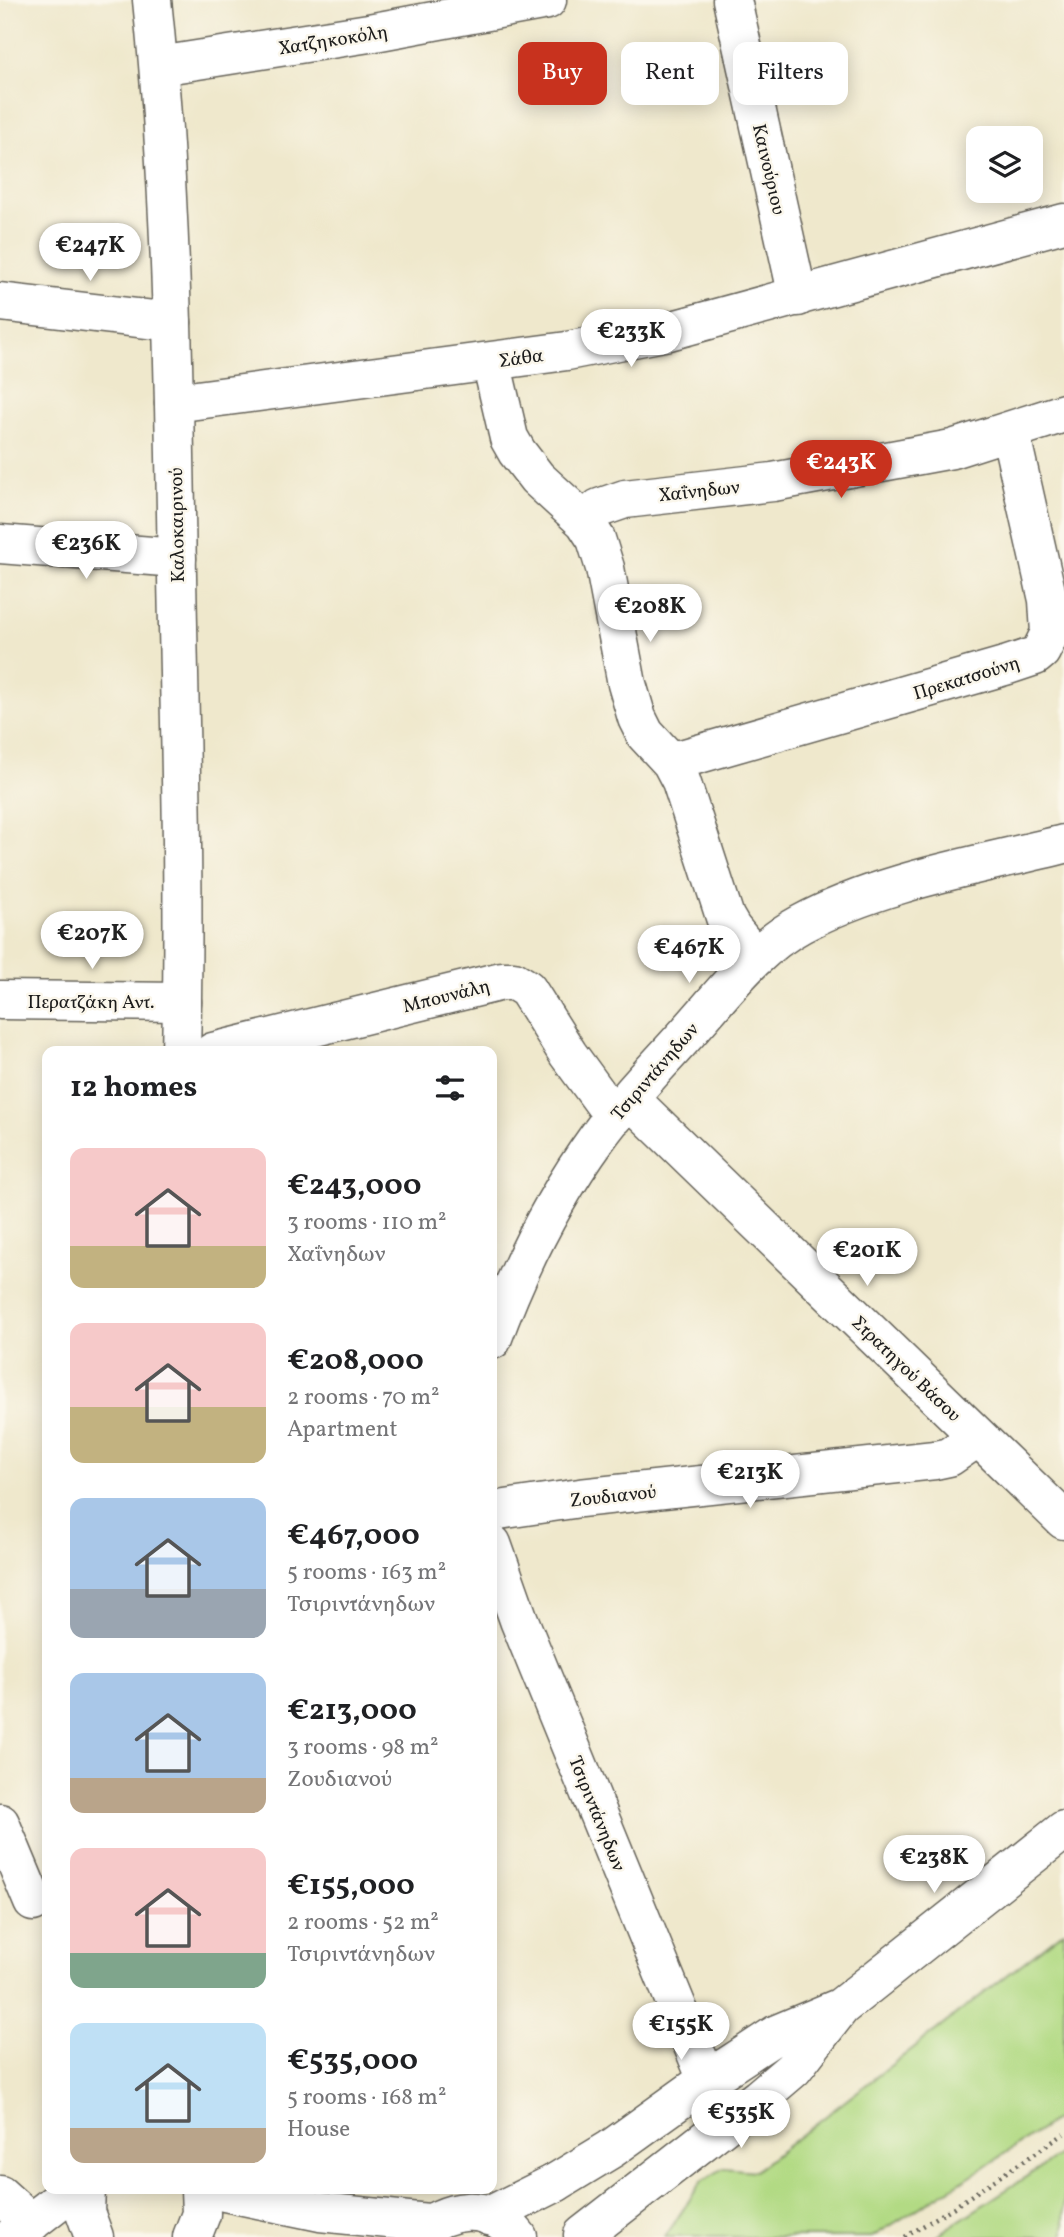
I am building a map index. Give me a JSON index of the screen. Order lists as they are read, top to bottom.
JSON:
{
  "streets": {
    "street": [
      "Χατζηκοκόλη",
      "Καινούριου",
      "Σάθα",
      "Χαΐνηδων",
      "Καλοκαιρινού",
      "Πρεκατσούνη",
      "Μπουνάλη",
      "Περατζάκη Αντ.",
      "Τσιριντάνηδων",
      "Στρατηγού Βάσου",
      "Ζουδιανού"
    ]
  },
  "crossings": [
    ["Χατζηκοκόλη", "Καλοκαιρινού"],
    ["Καινούριου", "Σάθα"],
    ["Σάθα", "Καλοκαιρινού"],
    ["Χαΐνηδων", "Πρεκατσούνη"],
    ["Καλοκαιρινού", "Περατζάκη Αντ."],
    ["Μπουνάλη", "Τσιριντάνηδων"],
    ["Μπουνάλη", "Στρατηγού Βάσου"],
    ["Τσιριντάνηδων", "Στρατηγού Βάσου"],
    ["Στρατηγού Βάσου", "Ζουδιανού"]
  ],
  "page": {
    "chip": ["Buy", "Rent", "Filters"],
    "price": [
      "€247K",
      "€233K",
      "€243K",
      "€236K",
      "€208K",
      "€207K",
      "€467K",
      "€201K",
      "€213K",
      "€238K",
      "€155K",
      "€535K"
    ],
    "heading": "12 homes",
    "list": [
      {
        "name": "€243,000",
        "note": "3 rooms · 110 m² · Χαΐνηδων"
      },
      {
        "name": "€208,000",
        "note": "2 rooms · 70 m² · Apartment"
      },
      {
        "name": "€467,000",
        "note": "5 rooms · 163 m² · Τσιριντάνηδων"
      },
      {
        "name": "€213,000",
        "note": "3 rooms · 98 m² · Ζουδιανού"
      },
      {
        "name": "€155,000",
        "note": "2 rooms · 52 m² · Τσιριντάνηδων"
      },
      {
        "name": "€535,000",
        "note": "5 rooms · 168 m² · House"
      }
    ]
  }
}
